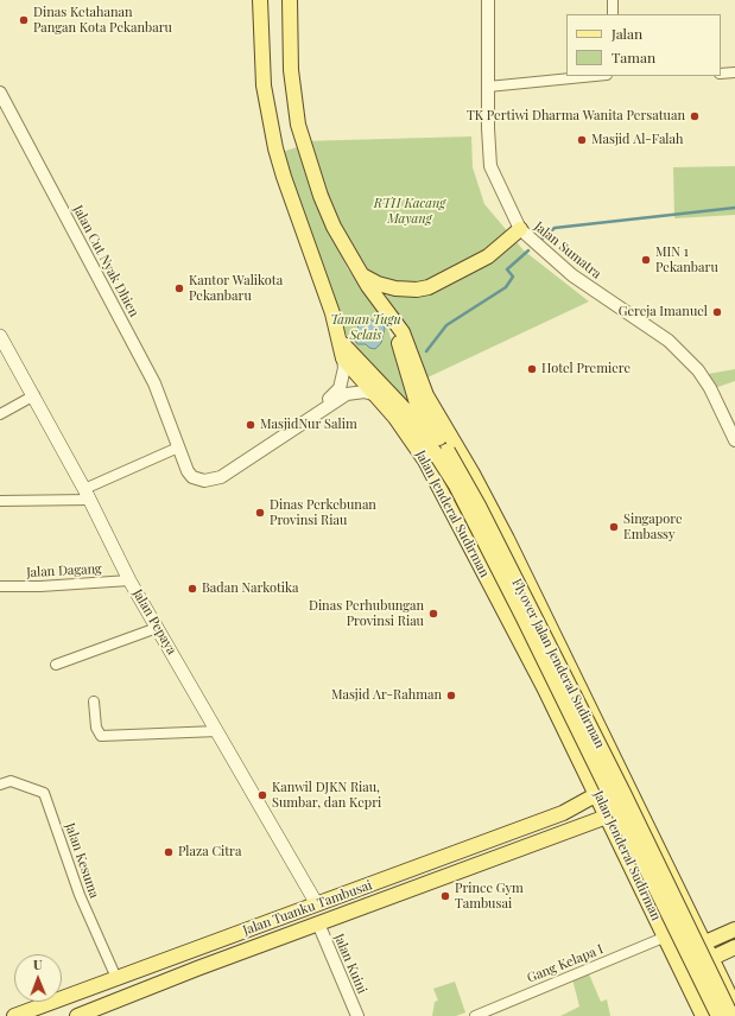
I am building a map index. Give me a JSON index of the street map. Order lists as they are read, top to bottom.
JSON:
{
  "streets": {
    "main road": [
      "Jalan Jenderal Sudirman",
      "Jalan Pepaya",
      "Flyover Jalan Jenderal Sudirman",
      "Jalan Tuanku Tambusai"
    ],
    "street": [
      "Jalan Sumatra",
      "Jalan Cut Nyak Dhien",
      "Jalan Dagang",
      "Jalan Kesuma",
      "Jalan Kuini",
      "Gang Kelapa I"
    ]
  },
  "crossings": [
    ["Jalan Jenderal Sudirman", "Jalan Tuanku Tambusai"],
    ["Jalan Jenderal Sudirman", "Gang Kelapa I"],
    ["Jalan Dagang", "Jalan Pepaya"],
    ["Jalan Pepaya", "Jalan Tuanku Tambusai"],
    ["Jalan Kesuma", "Jalan Tuanku Tambusai"],
    ["Jalan Tuanku Tambusai", "Jalan Kuini"]
  ],
  "parks": ["RTH Kacang Mayang", "Taman Tugu Selais"],
  "places": [
    "Dinas Ketahanan Pangan Kota Pekanbaru",
    "TK Pertiwi Dharma Wanita Persatuan",
    "Masjid Al-Falah",
    "MIN 1 Pekanbaru",
    "Kantor Walikota Pekanbaru",
    "Gereja Imanuel",
    "Hotel Premiere",
    "MasjidNur Salim",
    "Dinas Perkebunan Provinsi Riau",
    "Singapore Embassy",
    "Badan Narkotika",
    "Dinas Perhubungan Provinsi Riau",
    "Masjid Ar-Rahman",
    "Kanwil DJKN Riau, Sumbar, dan Kepri",
    "Plaza Citra",
    "Prince Gym Tambusai"
  ],
  "legend": ["Jalan", "Taman"],
  "north": "top"
}
